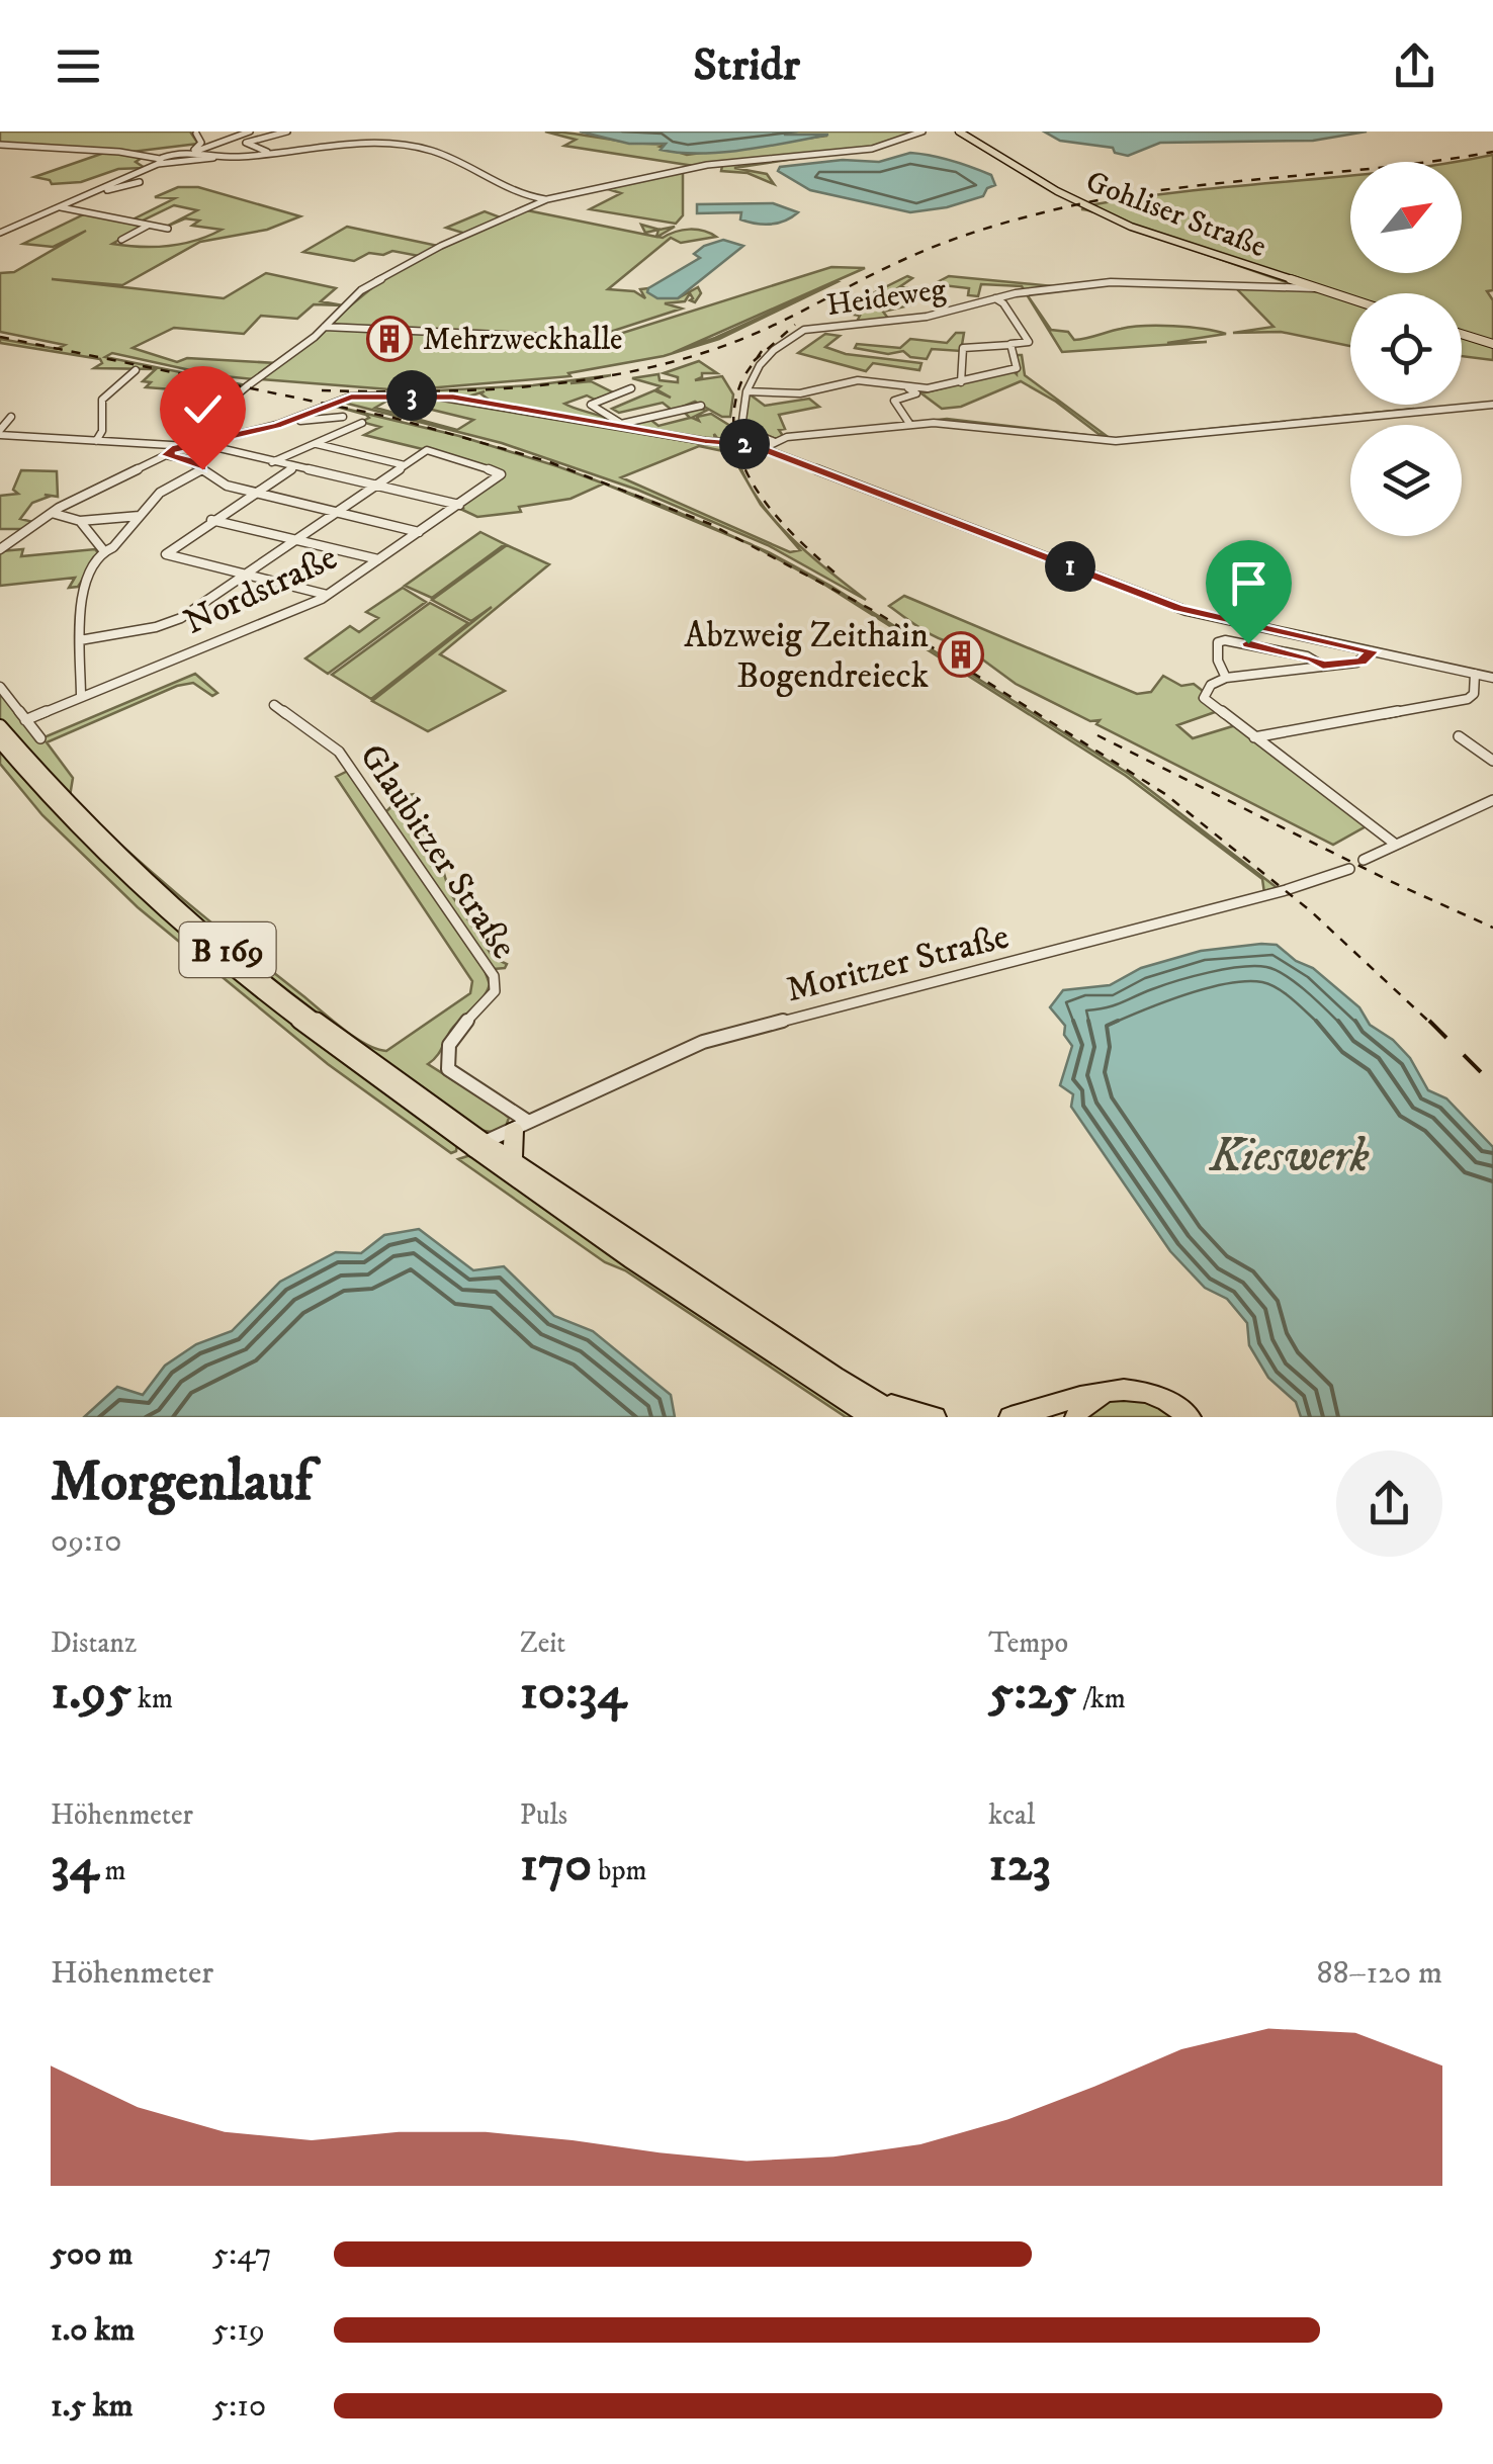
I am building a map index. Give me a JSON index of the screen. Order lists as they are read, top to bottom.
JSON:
{
  "streets": {
    "highway": ["B 169"],
    "main road": ["Gohliser Straße"],
    "street": [
      "Heideweg",
      "Nordstraße",
      "Glaubitzer Straße",
      "Moritzer Straße"
    ]
  },
  "crossings": [
    ["Gohliser Straße", "Heideweg"],
    ["Glaubitzer Straße", "Moritzer Straße"],
    ["B 169", "Moritzer Straße"]
  ],
  "water": ["Kieswerk"],
  "places": {
    "building": ["Mehrzweckhalle", "Abzweig Zeithain Bogendreieck"]
  },
  "north": "top right",
  "page": {
    "header": "Stridr",
    "pins": ["3", "2", "1"],
    "heading": ["Morgenlauf", "09:10"],
    "stats": [
      ["Distanz", "1.95 km"],
      ["Zeit", "10:34"],
      ["Tempo", "5:25 /km"],
      ["Höhenmeter", "34 m"],
      ["Puls", "170 bpm"],
      ["kcal", "123"]
    ],
    "chart": ["Höhenmeter", "88–120 m"],
    "list": [
      {
        "name": "500 m",
        "note": "5:47"
      },
      {
        "name": "1.0 km",
        "note": "5:19"
      },
      {
        "name": "1.5 km",
        "note": "5:10"
      }
    ]
  }
}
